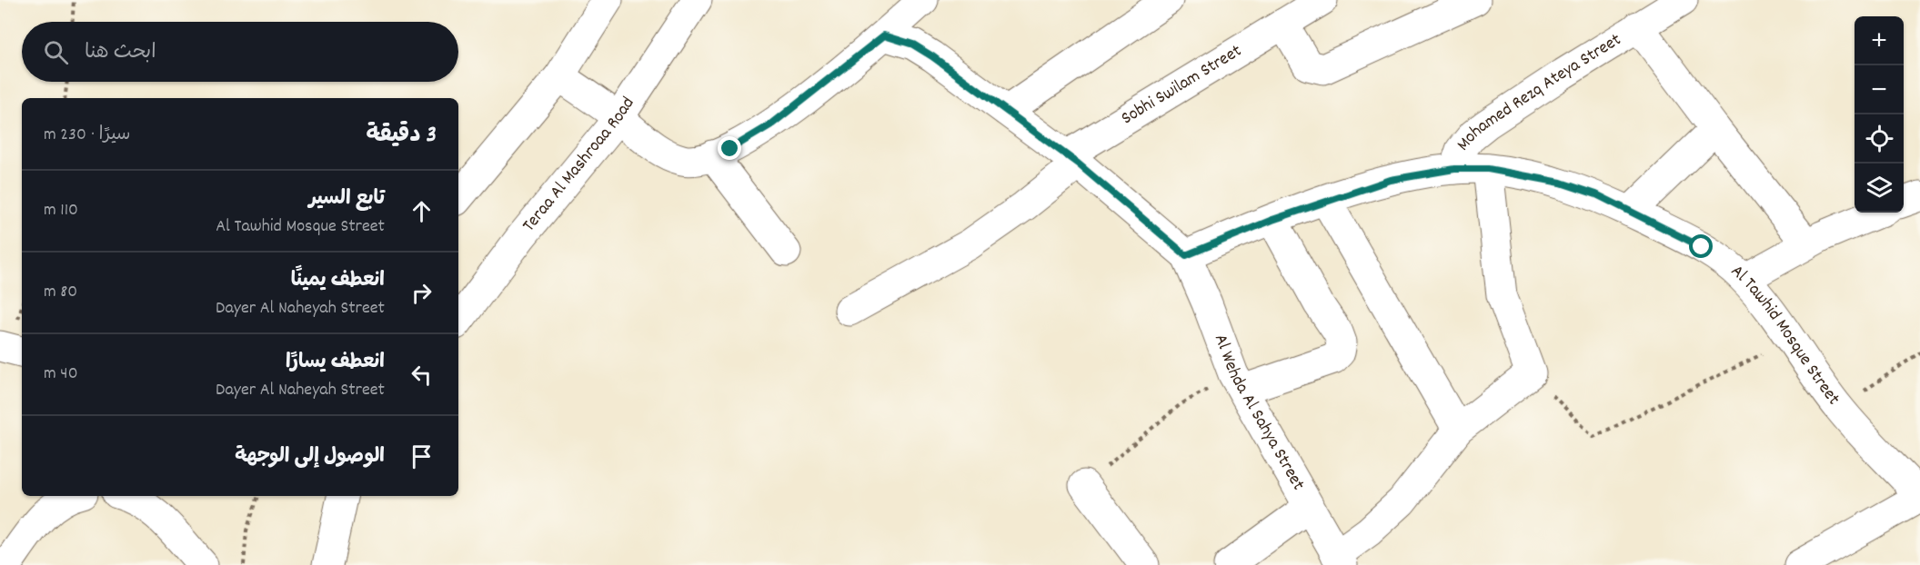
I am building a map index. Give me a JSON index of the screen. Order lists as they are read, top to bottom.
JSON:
{
  "streets": {
    "street": [
      "Sobhi Swilam Street",
      "Mohamed Rezq Ateya Street",
      "Teraa Al Mashroaa Road",
      "Al Tawhid Mosque Street",
      "Al Wehda Al Sahya Street"
    ]
  },
  "crossings": [
    ["Mohamed Rezq Ateya Street", "Al Tawhid Mosque Street"],
    ["Al Tawhid Mosque Street", "Al Wehda Al Sahya Street"]
  ],
  "page": {
    "map_buttons": ["+", "−"],
    "search": "ابحث هنا",
    "heading": ["3 دقيقة", "سيرًا · 230 m"],
    "list": [
      ["تابع السير", "Al Tawhid Mosque Street", "110 m"],
      ["انعطف يمينًا", "Dayer Al Naheyah Street", "80 m"],
      ["انعطف يسارًا", "Dayer Al Naheyah Street", "40 m"],
      "الوصول إلى الوجهة"
    ]
  }
}
